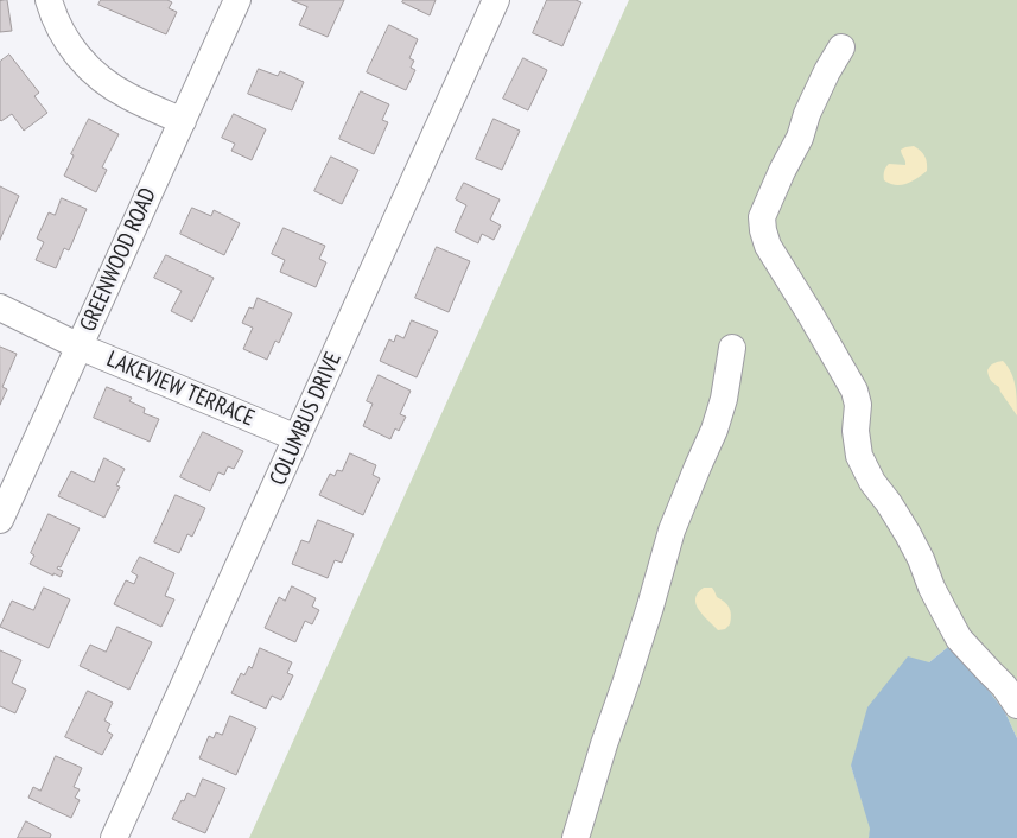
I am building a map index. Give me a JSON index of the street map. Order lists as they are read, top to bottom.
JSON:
{
  "streets": {
    "street": ["GREENWOOD ROAD", "LAKEVIEW TERRACE", "COLUMBUS DRIVE"]
  },
  "crossings": [
    ["GREENWOOD ROAD", "LAKEVIEW TERRACE"],
    ["LAKEVIEW TERRACE", "COLUMBUS DRIVE"]
  ]
}
